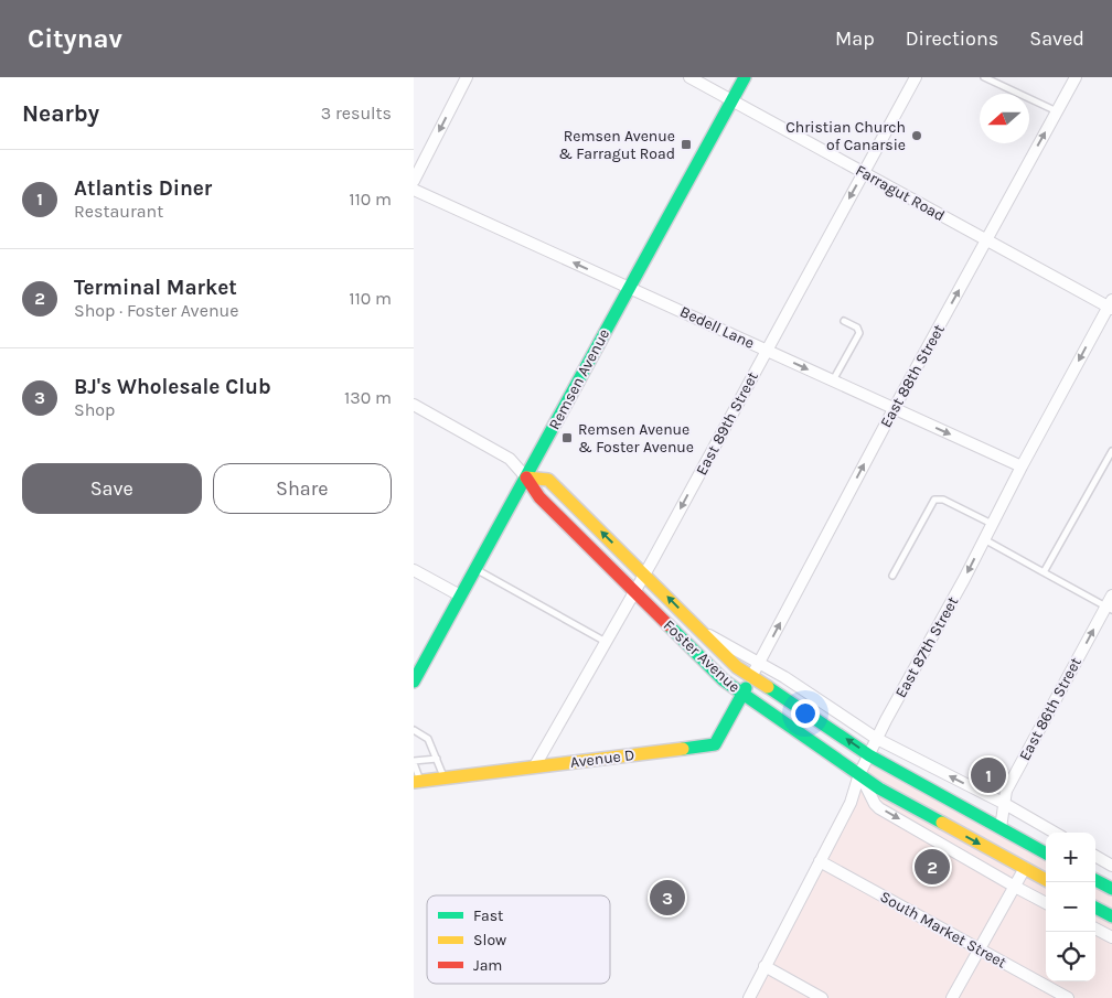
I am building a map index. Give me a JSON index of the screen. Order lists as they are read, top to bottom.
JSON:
{
  "streets": {
    "main road": ["Remsen Avenue", "Foster Avenue", "Avenue D"],
    "street": [
      "Farragut Road",
      "Bedell Lane",
      "East 88th Street",
      "East 89th Street",
      "East 87th Street",
      "East 86th Street",
      "South Market Street"
    ]
  },
  "crossings": [
    ["Farragut Road", "East 88th Street"],
    ["Farragut Road", "Remsen Avenue"],
    ["Farragut Road", "East 89th Street"],
    ["Farragut Road", "East 87th Street"],
    ["Bedell Lane", "East 88th Street"],
    ["Bedell Lane", "Remsen Avenue"],
    ["Bedell Lane", "East 89th Street"],
    ["Bedell Lane", "East 87th Street"],
    ["East 88th Street", "Foster Avenue"],
    ["East 88th Street", "Avenue D"],
    ["Remsen Avenue", "Foster Avenue"],
    ["East 89th Street", "Foster Avenue"],
    ["East 89th Street", "Avenue D"],
    ["East 87th Street", "Foster Avenue"],
    ["East 87th Street", "South Market Street"],
    ["Foster Avenue", "East 86th Street"],
    ["Foster Avenue", "Avenue D"]
  ],
  "one_way": [
    "East 88th Street",
    "East 89th Street",
    "East 87th Street",
    "East 86th Street"
  ],
  "places": {
    "other": ["Christian Church of Canarsie"],
    "transit": ["Remsen Avenue & Farragut Road", "Remsen Avenue & Foster Avenue"]
  },
  "legend": ["Fast", "Slow", "Jam"],
  "north": "left",
  "page": {
    "header": "Citynav",
    "nav": ["Map", "Directions", "Saved"],
    "heading": ["Nearby", "3 results"],
    "list": [
      {
        "mark": "1",
        "name": "Atlantis Diner",
        "note": "Restaurant",
        "value": "110 m"
      },
      {
        "mark": "2",
        "name": "Terminal Market",
        "note": "Shop · Foster Avenue",
        "value": "110 m"
      },
      {
        "mark": "3",
        "name": "BJ's Wholesale Club",
        "note": "Shop",
        "value": "130 m"
      }
    ],
    "buttons": ["Save", "Share"],
    "pins": ["1", "2", "3"],
    "map_buttons": ["+", "−"]
  }
}
